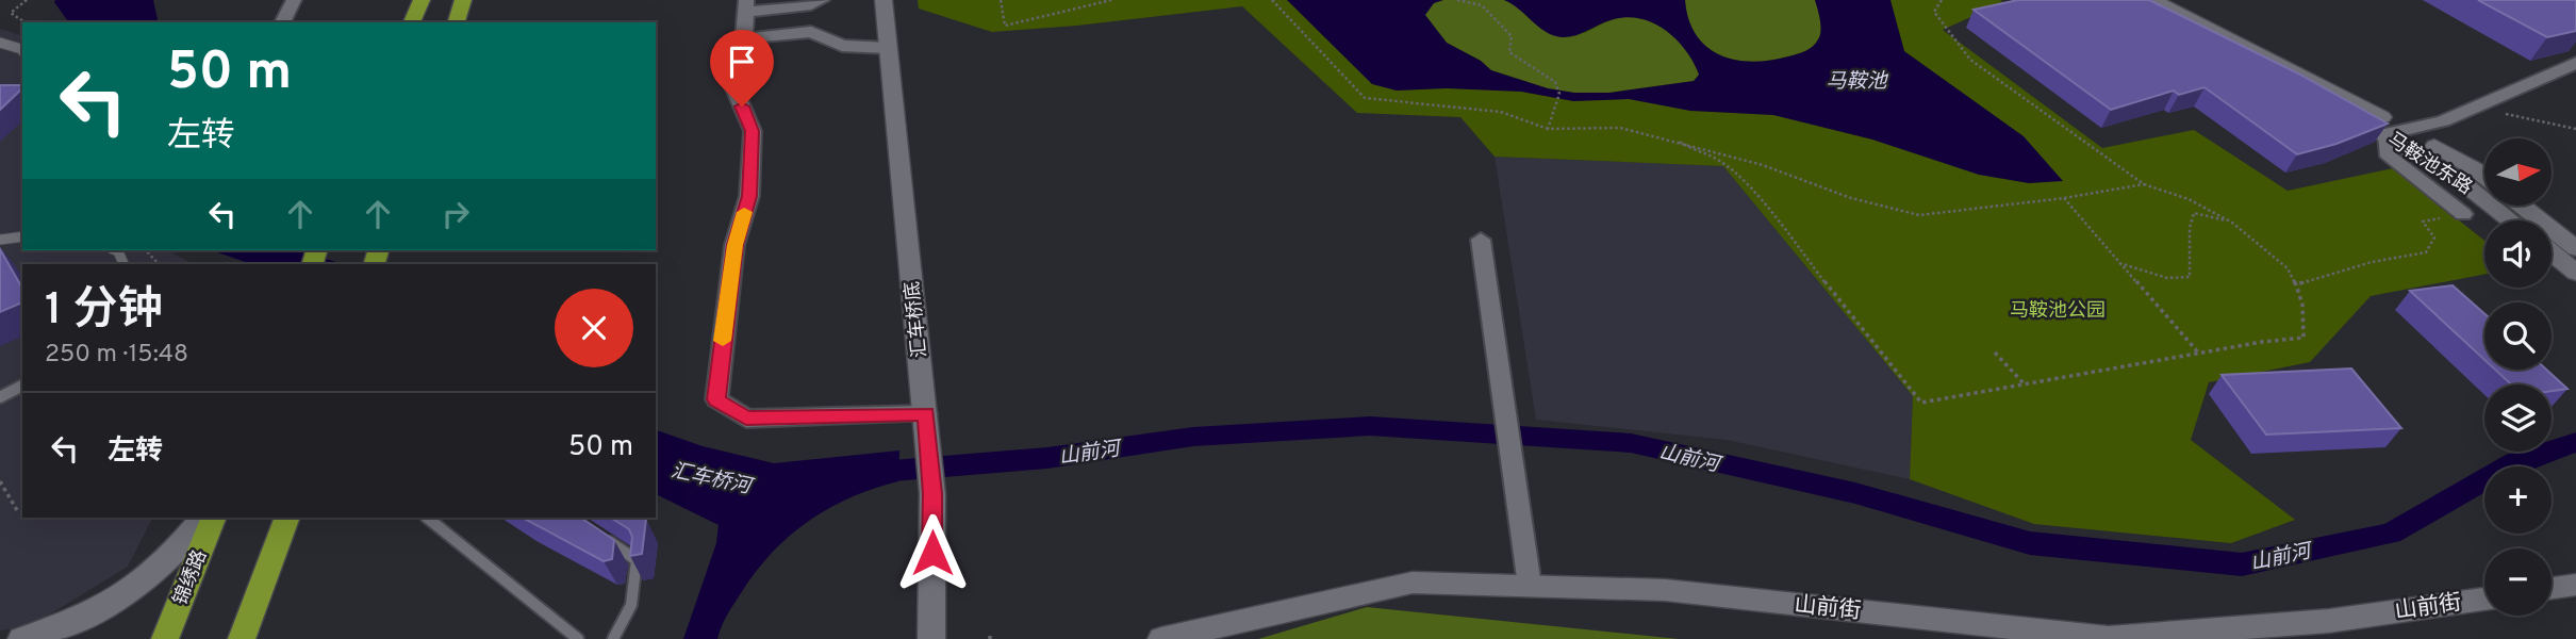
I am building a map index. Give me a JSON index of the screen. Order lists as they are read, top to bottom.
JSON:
{
  "streets": {
    "main road": [
      "马鞍池东路",
      "汇车桥底",
      "锦绣路",
      "山前街"
    ]
  },
  "water": ["马鞍池", "山前河", "汇车桥河"],
  "parks": ["马鞍池公园"],
  "north": "right",
  "page": {
    "turn": ["50 m", "左转"],
    "map_buttons": ["+", "−"],
    "heading": ["1 分钟", "250 m · 15:48"],
    "list": [
      {
        "name": "左转",
        "value": "50 m"
      }
    ]
  }
}
